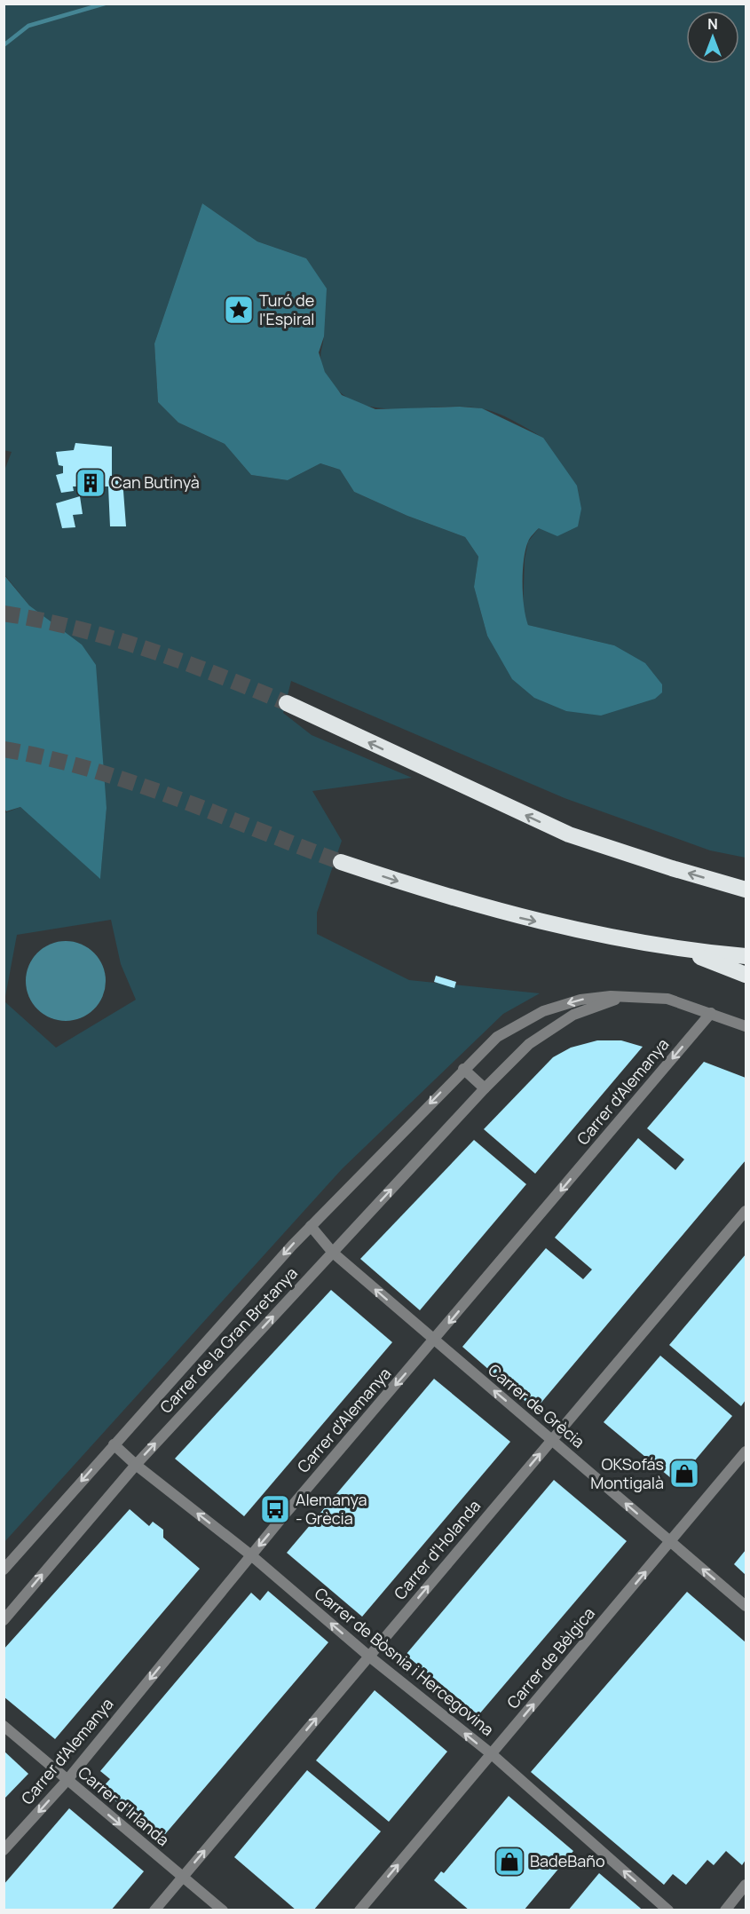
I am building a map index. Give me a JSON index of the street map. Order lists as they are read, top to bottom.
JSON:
{
  "streets": {
    "street": [
      "Carrer d'Alemanya",
      "Carrer de la Gran Bretanya",
      "Carrer de Grècia",
      "Carrer d'Holanda",
      "Carrer de Bèlgica",
      "Carrer de Bòsnia i Hercegovina",
      "Carrer d'Irlanda"
    ]
  },
  "crossings": [
    ["Carrer d'Alemanya", "Carrer de la Gran Bretanya"],
    ["Carrer d'Alemanya", "Carrer de Grècia"],
    ["Carrer d'Alemanya", "Carrer de Bòsnia i Hercegovina"],
    ["Carrer d'Alemanya", "Carrer d'Irlanda"],
    ["Carrer de la Gran Bretanya", "Carrer de Grècia"],
    ["Carrer de la Gran Bretanya", "Carrer de Bòsnia i Hercegovina"],
    ["Carrer de Grècia", "Carrer d'Holanda"],
    ["Carrer de Grècia", "Carrer de Bèlgica"],
    ["Carrer d'Holanda", "Carrer de Bòsnia i Hercegovina"],
    ["Carrer d'Holanda", "Carrer d'Irlanda"],
    ["Carrer de Bèlgica", "Carrer de Bòsnia i Hercegovina"]
  ],
  "one_way": [
    "Carrer d'Alemanya",
    "Carrer de Grècia",
    "Carrer d'Holanda",
    "Carrer de Bèlgica",
    "Carrer de Bòsnia i Hercegovina",
    "Carrer d'Irlanda"
  ],
  "places": {
    "place": ["Turó de l'Espiral"],
    "building": ["Can Butinyà"],
    "shop": ["OKSofás Montigalà", "BadeBaño"],
    "bus stop": ["Alemanya - Grècia"]
  },
  "north": "top"
}
